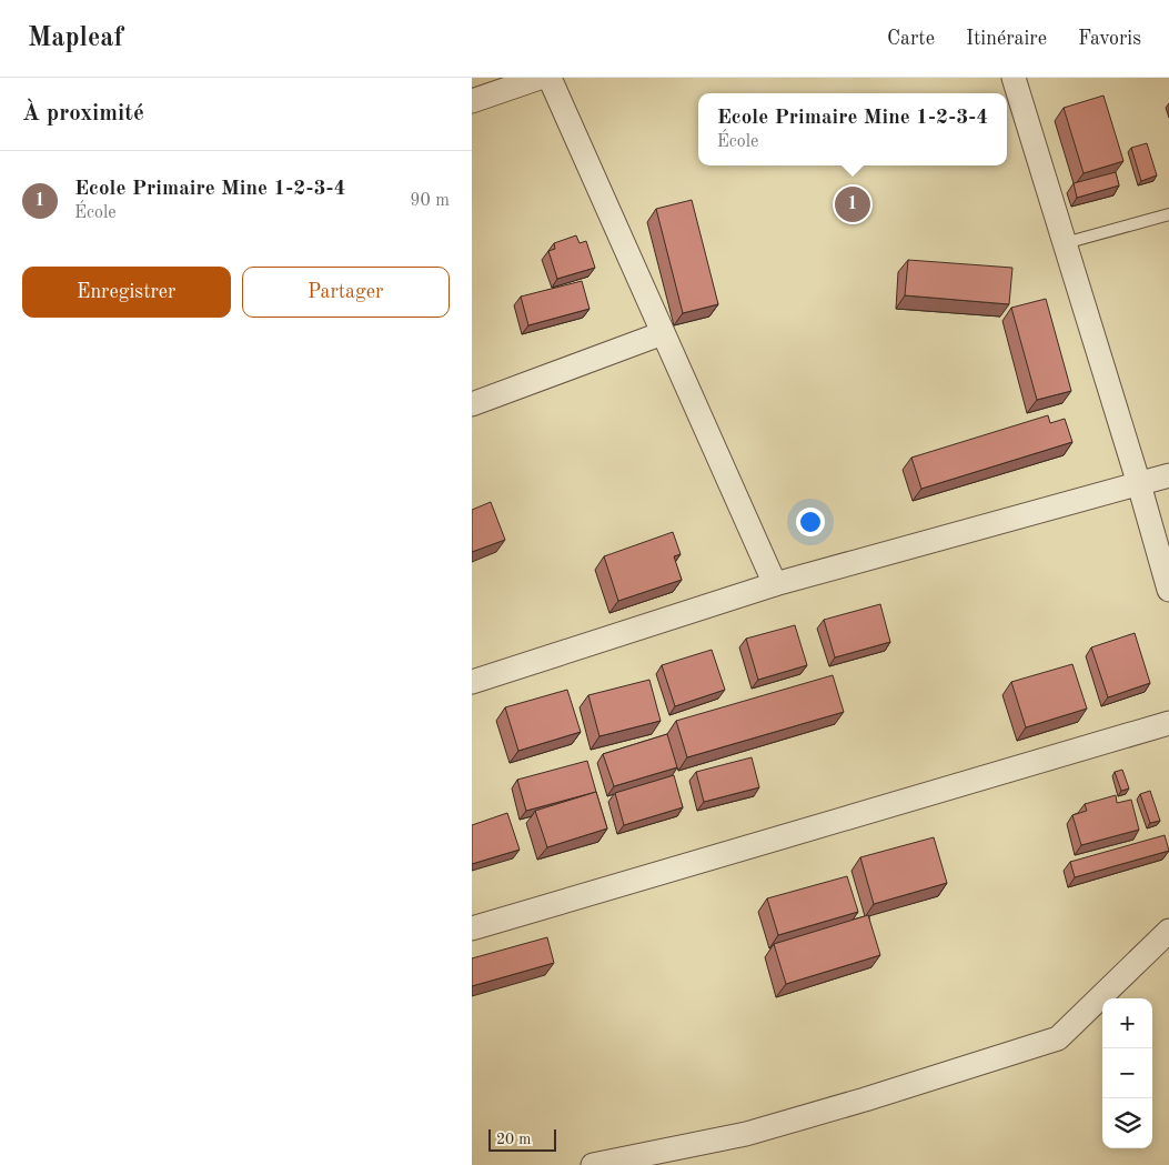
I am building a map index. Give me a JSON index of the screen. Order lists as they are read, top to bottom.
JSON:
{
  "scale_bar": "20 m",
  "page": {
    "header": "Mapleaf",
    "nav": ["Carte", "Itinéraire", "Favoris"],
    "heading": "À proximité",
    "popup": ["Ecole Primaire Mine 1-2-3-4", "École"],
    "list": [
      {
        "mark": "1",
        "name": "Ecole Primaire Mine 1-2-3-4",
        "note": "École",
        "value": "90 m"
      }
    ],
    "pins": "1",
    "buttons": ["Enregistrer", "Partager"],
    "map_buttons": ["+", "−"],
    "scale": "20 m"
  }
}
